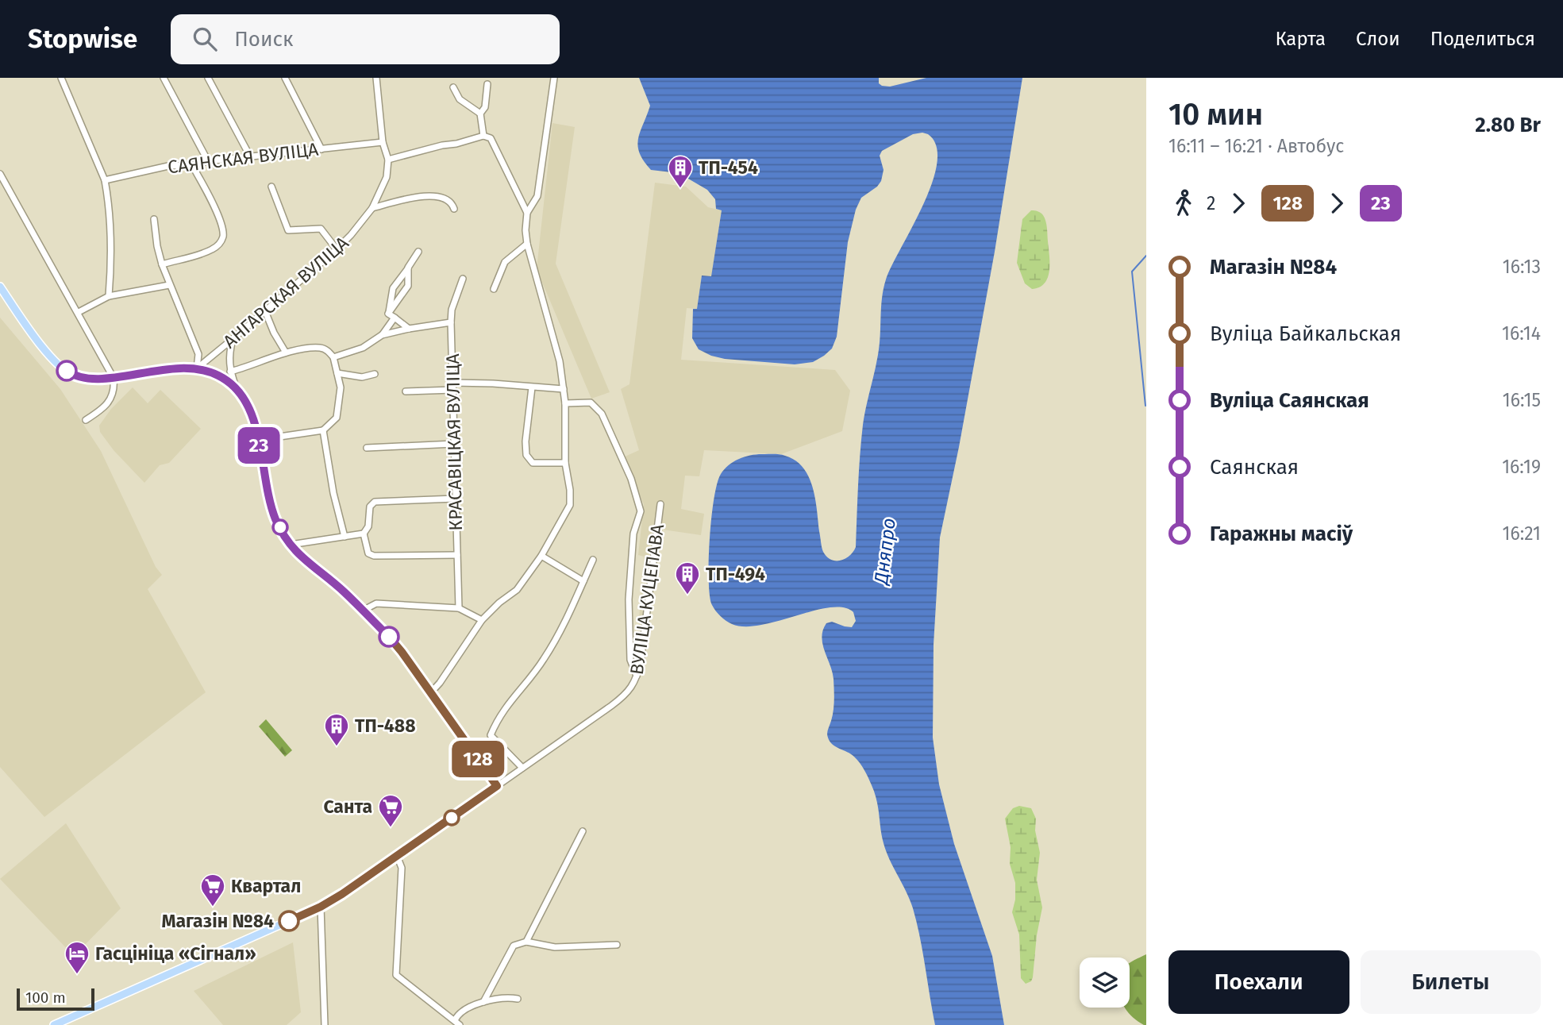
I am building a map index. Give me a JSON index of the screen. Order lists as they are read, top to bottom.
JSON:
{
  "streets": {
    "main road": ["ВУЛІЦА КУЦЕПАВА"],
    "street": ["САЯНСКАЯ ВУЛІЦА", "АНГАРСКАЯ ВУЛІЦА", "КРАСАВІЦКАЯ ВУЛІЦА"]
  },
  "crossings": [
    ["САЯНСКАЯ ВУЛІЦА", "АНГАРСКАЯ ВУЛІЦА"]
  ],
  "water": ["Дняпро"],
  "places": {
    "building": ["ТП-454", "ТП-494", "ТП-488"],
    "supermarket": ["Санта", "Квартал"],
    "other": ["Магазін №84"],
    "hotel": ["Гасцініца «Сігнал»"]
  },
  "lines": ["bus line 23", "bus line 128"],
  "scale_bar": "100 m",
  "page": {
    "header": "Stopwise",
    "search": "Поиск",
    "nav": ["Карта", "Слои", "Поделиться"],
    "on_map": ["128", "23"],
    "heading": ["10 мин", "16:11 – 16:21 · Автобус", "2.80 Br"],
    "legs": ["2", "128", "23"],
    "list": [
      {
        "name": "Магазін №84",
        "value": "16:13"
      },
      {
        "name": "Вуліца Байкальская",
        "value": "16:14"
      },
      {
        "name": "Вуліца Саянская",
        "value": "16:15"
      },
      {
        "name": "Саянская",
        "value": "16:19"
      },
      {
        "name": "Гаражны масіў",
        "value": "16:21"
      }
    ],
    "buttons": ["Поехали", "Билеты"],
    "scale": "100 m"
  }
}
